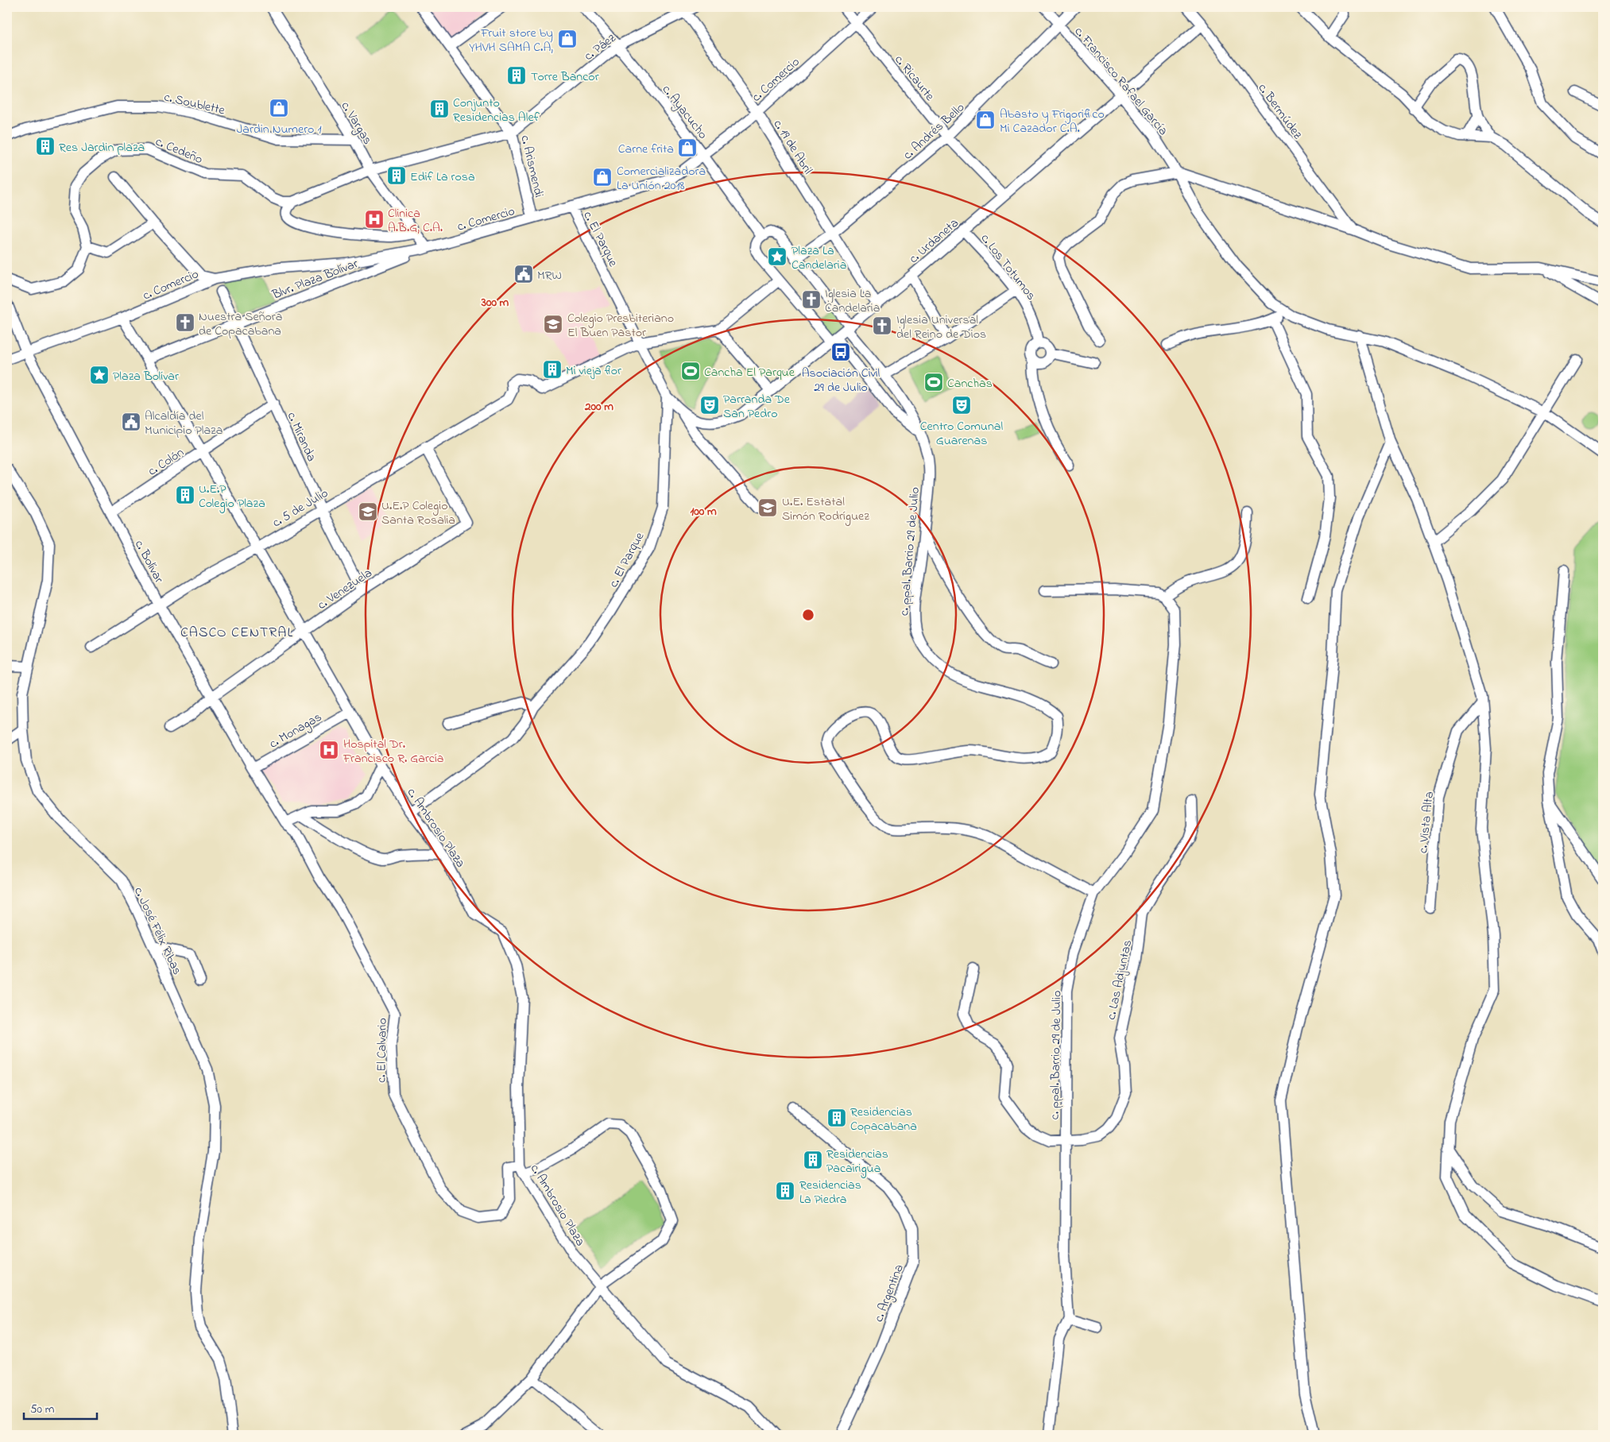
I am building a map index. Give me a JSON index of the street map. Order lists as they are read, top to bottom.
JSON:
{
  "streets": {
    "street": [
      "c. Páez",
      "c. Ricaurte",
      "c. Comercio",
      "c. Francisco Rafael García",
      "c. Soublette",
      "c. Bermúdez",
      "c. Ayacucho",
      "c. Vargas",
      "c. Andrés Bello",
      "c. 19 de Abril",
      "c. Cedeño",
      "c. Arismendi",
      "c. El Parque",
      "c. Urdaneta",
      "c. Los Totumos",
      "Blvr. Plaza Bolívar",
      "c. Miranda",
      "c. Colón",
      "c. 5 de Julio",
      "c. ppal. Barrio 29 de Julio",
      "c. Bolívar",
      "c. Venezuela",
      "c. Monagas",
      "c. Vista Alta",
      "c. Ambrosio Plaza",
      "c. José Félix Ribas",
      "c. Las Adjuntas",
      "c. El Calvario",
      "c. Argentina"
    ]
  },
  "crossings": [
    ["c. Páez", "c. Ayacucho"],
    ["c. Páez", "c. Vargas"],
    ["c. Páez", "c. 19 de Abril"],
    ["c. Páez", "c. Arismendi"],
    ["c. Ricaurte", "c. Comercio"],
    ["c. Ricaurte", "c. Andrés Bello"],
    ["c. Ricaurte", "c. Urdaneta"],
    ["c. Comercio", "c. Ayacucho"],
    ["c. Comercio", "c. Vargas"],
    ["c. Comercio", "c. 19 de Abril"],
    ["c. Comercio", "c. Arismendi"],
    ["c. Comercio", "c. El Parque"],
    ["c. Comercio", "Blvr. Plaza Bolívar"],
    ["c. Comercio", "c. Bolívar"],
    ["c. Comercio", "c. Ambrosio Plaza"],
    ["c. Francisco Rafael García", "c. Andrés Bello"],
    ["c. Francisco Rafael García", "c. Urdaneta"],
    ["c. Soublette", "c. Vargas"],
    ["c. Bermúdez", "c. Urdaneta"],
    ["c. Vargas", "Blvr. Plaza Bolívar"],
    ["c. Andrés Bello", "c. 19 de Abril"],
    ["c. 19 de Abril", "c. Urdaneta"],
    ["c. El Parque", "c. Urdaneta"],
    ["c. El Parque", "c. 5 de Julio"],
    ["c. El Parque", "c. Ambrosio Plaza"],
    ["c. Urdaneta", "c. Los Totumos"],
    ["c. Urdaneta", "c. ppal. Barrio 29 de Julio"],
    ["Blvr. Plaza Bolívar", "c. Miranda"],
    ["Blvr. Plaza Bolívar", "c. Ambrosio Plaza"],
    ["c. Miranda", "c. Colón"],
    ["c. Miranda", "c. 5 de Julio"],
    ["c. Miranda", "c. Venezuela"],
    ["c. Colón", "c. Bolívar"],
    ["c. Colón", "c. Ambrosio Plaza"],
    ["c. 5 de Julio", "c. Bolívar"],
    ["c. 5 de Julio", "c. Venezuela"],
    ["c. 5 de Julio", "c. Ambrosio Plaza"],
    ["c. ppal. Barrio 29 de Julio", "c. Las Adjuntas"],
    ["c. Bolívar", "c. Venezuela"],
    ["c. Bolívar", "c. Monagas"],
    ["c. Bolívar", "c. El Calvario"],
    ["c. Venezuela", "c. Ambrosio Plaza"],
    ["c. Monagas", "c. Ambrosio Plaza"],
    ["c. Ambrosio Plaza", "c. El Calvario"]
  ],
  "districts": ["CASCO CENTRAL"],
  "places": {
    "shop": [
      "Fruit store by YHVH SAMA C.A,",
      "Jardin Numero 1",
      "Abasto y Frigorifico Mi Cazador C.A.",
      "Carne frita",
      "Comercializadora La Unión 2018"
    ],
    "building": [
      "Torre Bancor",
      "Conjunto Residencias Alef",
      "Res Jardin plaza",
      "Edif La rosa",
      "Mi vieja flor",
      "U.E.P Colegio Plaza",
      "Residencias Copacabana",
      "Residencias Pacairigua",
      "Residencias La Piedra"
    ],
    "hospital": ["Clinica A.B.G, C.A.", "Hospital Dr. Francisco R. García"],
    "place": ["Plaza La Candelaria", "Plaza Bolívar"],
    "public building": ["MRW", "Alcaldía del Municipio Plaza"],
    "church": ["Iglesia La Candelaria", "Nuestra Señora de Copacabana", "Iglesia Universal del Reino de Dios"],
    "school or university": ["Colegio Presbiteriano El Buen Pastor", "U.E. Estatal Simón Rodríguez", "U.E.P Colegio Santa Rosalia"],
    "bus stop": ["Asociación Civil 29 de Julio"],
    "sports": ["Cancha El Parque", "Canchas"],
    "theatre": ["Parranda De San Pedro", "Centro Comunal Guarenas"]
  },
  "scale_bar": "50 m",
  "rings": ["300 m", "200 m", "100 m"]
}
